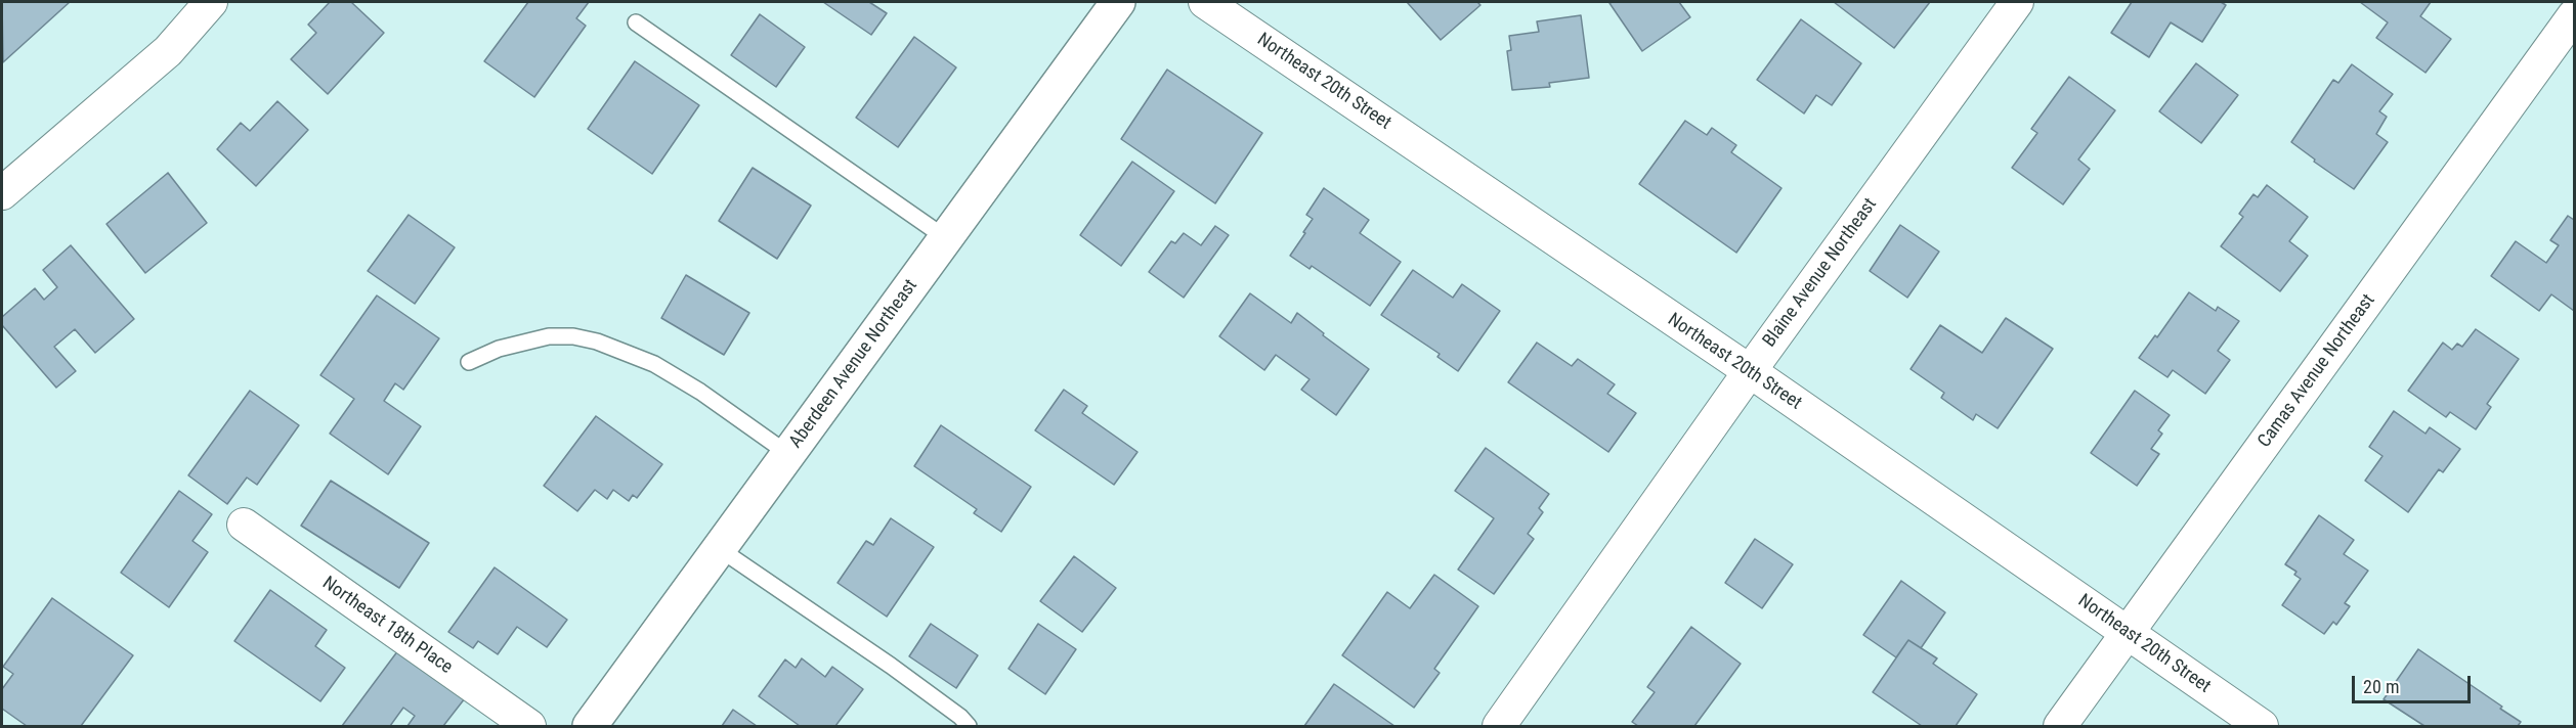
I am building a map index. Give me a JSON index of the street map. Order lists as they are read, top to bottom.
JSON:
{
  "streets": {
    "street": [
      "Northeast 20th Street",
      "Blaine Avenue Northeast",
      "Aberdeen Avenue Northeast",
      "Camas Avenue Northeast",
      "Northeast 18th Place"
    ]
  },
  "crossings": [
    ["Northeast 20th Street", "Blaine Avenue Northeast"],
    ["Northeast 20th Street", "Camas Avenue Northeast"]
  ],
  "scale_bar": "20 m"
}
